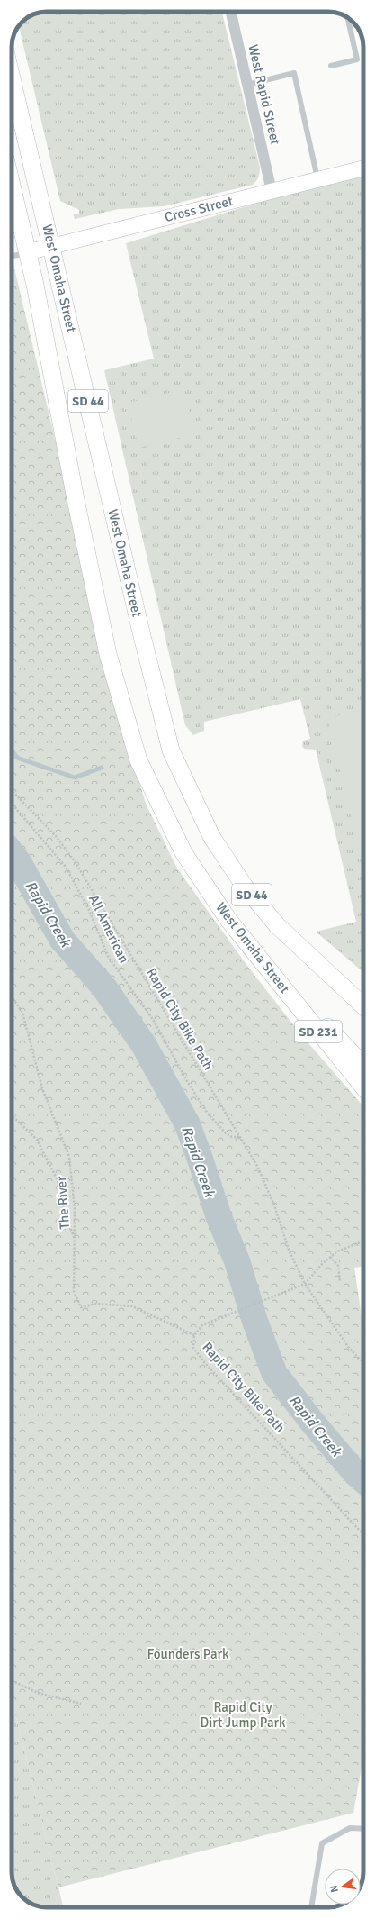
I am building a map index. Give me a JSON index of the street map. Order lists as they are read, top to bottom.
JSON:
{
  "streets": {
    "main road": ["West Omaha Street", "SD 44", "SD 231"],
    "street": ["West Rapid Street", "Cross Street"],
    "path": ["All American", "Rapid City Bike Path", "The River"]
  },
  "crossings": [
    ["West Rapid Street", "Cross Street"],
    ["Cross Street", "West Omaha Street"],
    ["All American", "Rapid City Bike Path"],
    ["Rapid City Bike Path", "The River"]
  ],
  "water": ["Rapid Creek"],
  "parks": ["Founders Park", "Rapid City Dirt Jump Park"],
  "north": "left"
}
